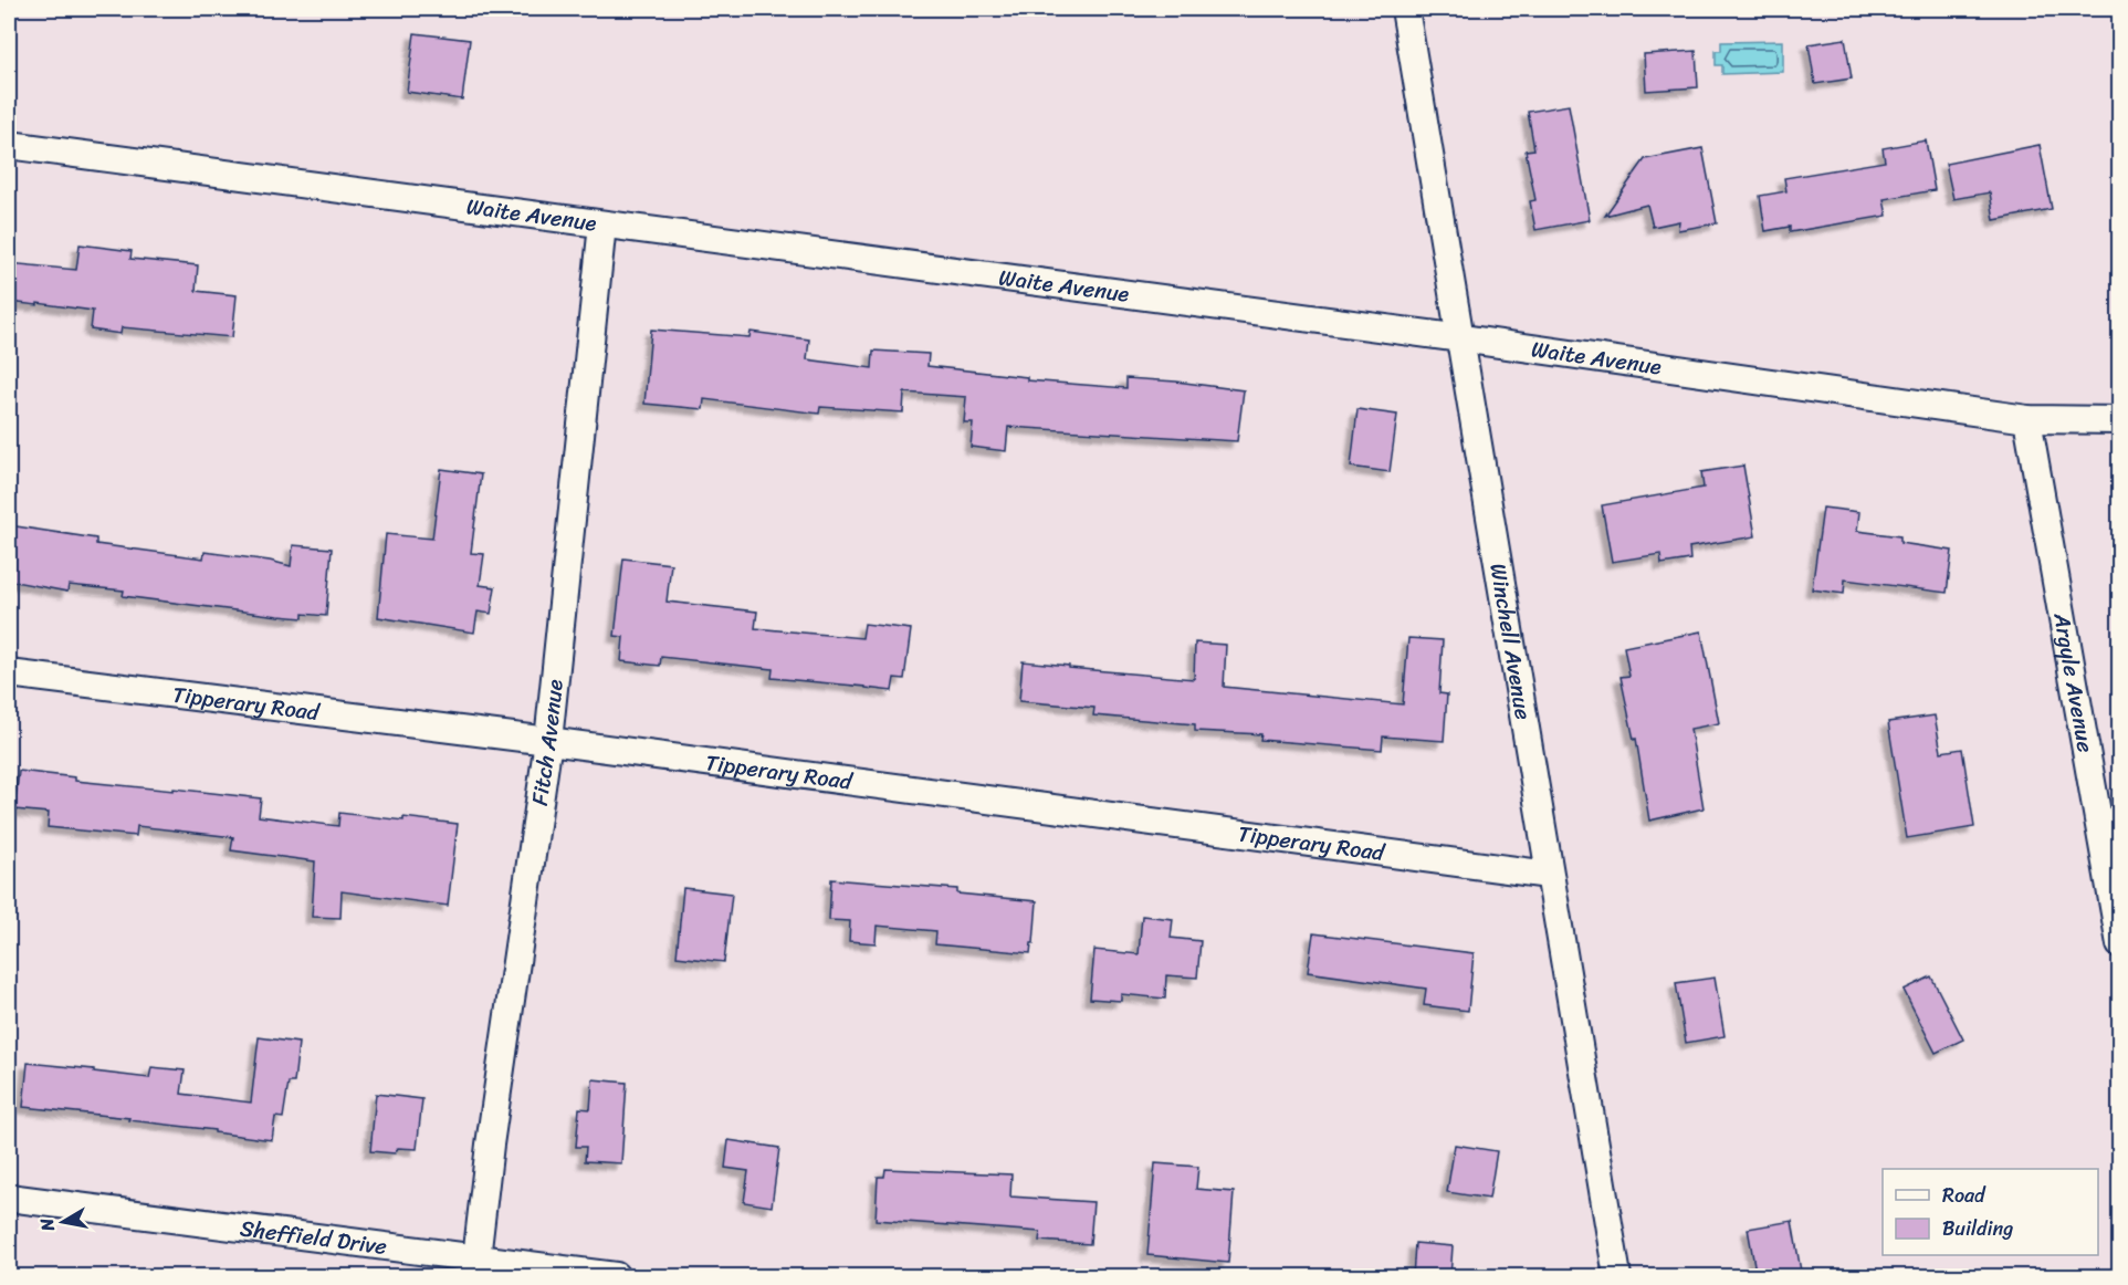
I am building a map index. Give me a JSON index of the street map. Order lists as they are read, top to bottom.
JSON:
{
  "streets": {
    "street": [
      "Waite Avenue",
      "Winchell Avenue",
      "Argyle Avenue",
      "Tipperary Road",
      "Fitch Avenue",
      "Sheffield Drive"
    ]
  },
  "crossings": [
    ["Waite Avenue", "Winchell Avenue"],
    ["Waite Avenue", "Argyle Avenue"],
    ["Waite Avenue", "Fitch Avenue"],
    ["Winchell Avenue", "Tipperary Road"],
    ["Tipperary Road", "Fitch Avenue"],
    ["Fitch Avenue", "Sheffield Drive"]
  ],
  "legend": ["Road", "Building"],
  "north": "left"
}
